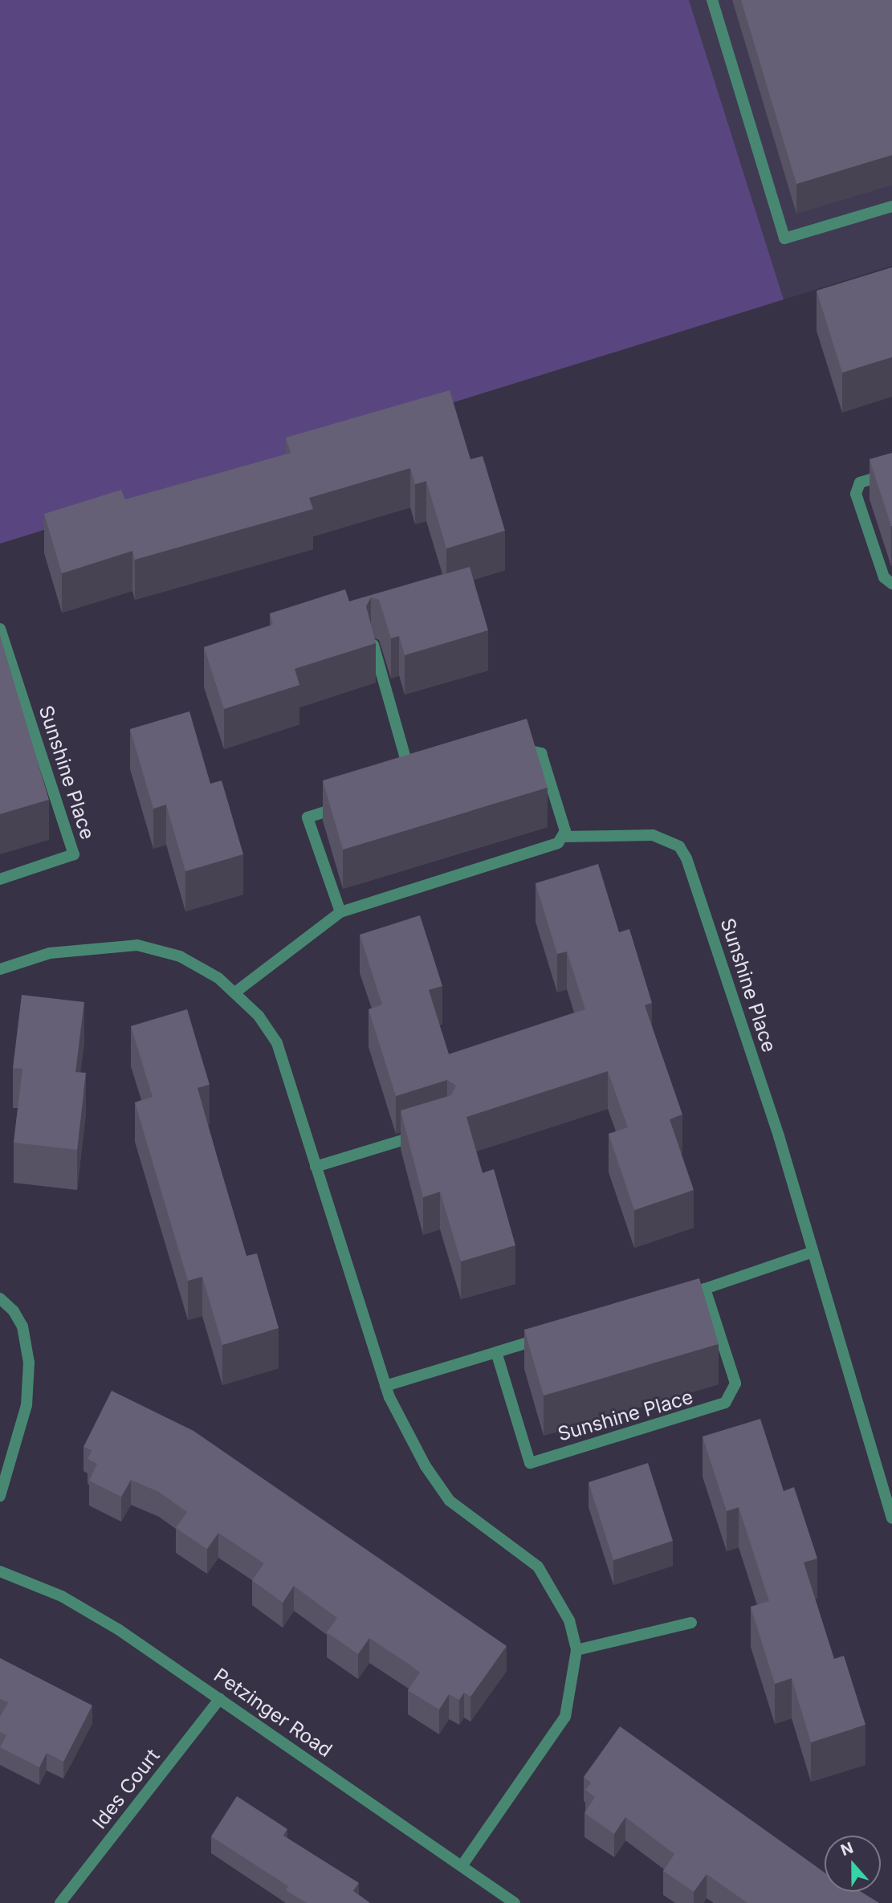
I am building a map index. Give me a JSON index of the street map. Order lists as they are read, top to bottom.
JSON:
{
  "streets": {
    "street": ["Sunshine Place", "Petzinger Road", "Ides Court"]
  },
  "crossings": [
    ["Petzinger Road", "Ides Court"]
  ],
  "north": "top"
}
